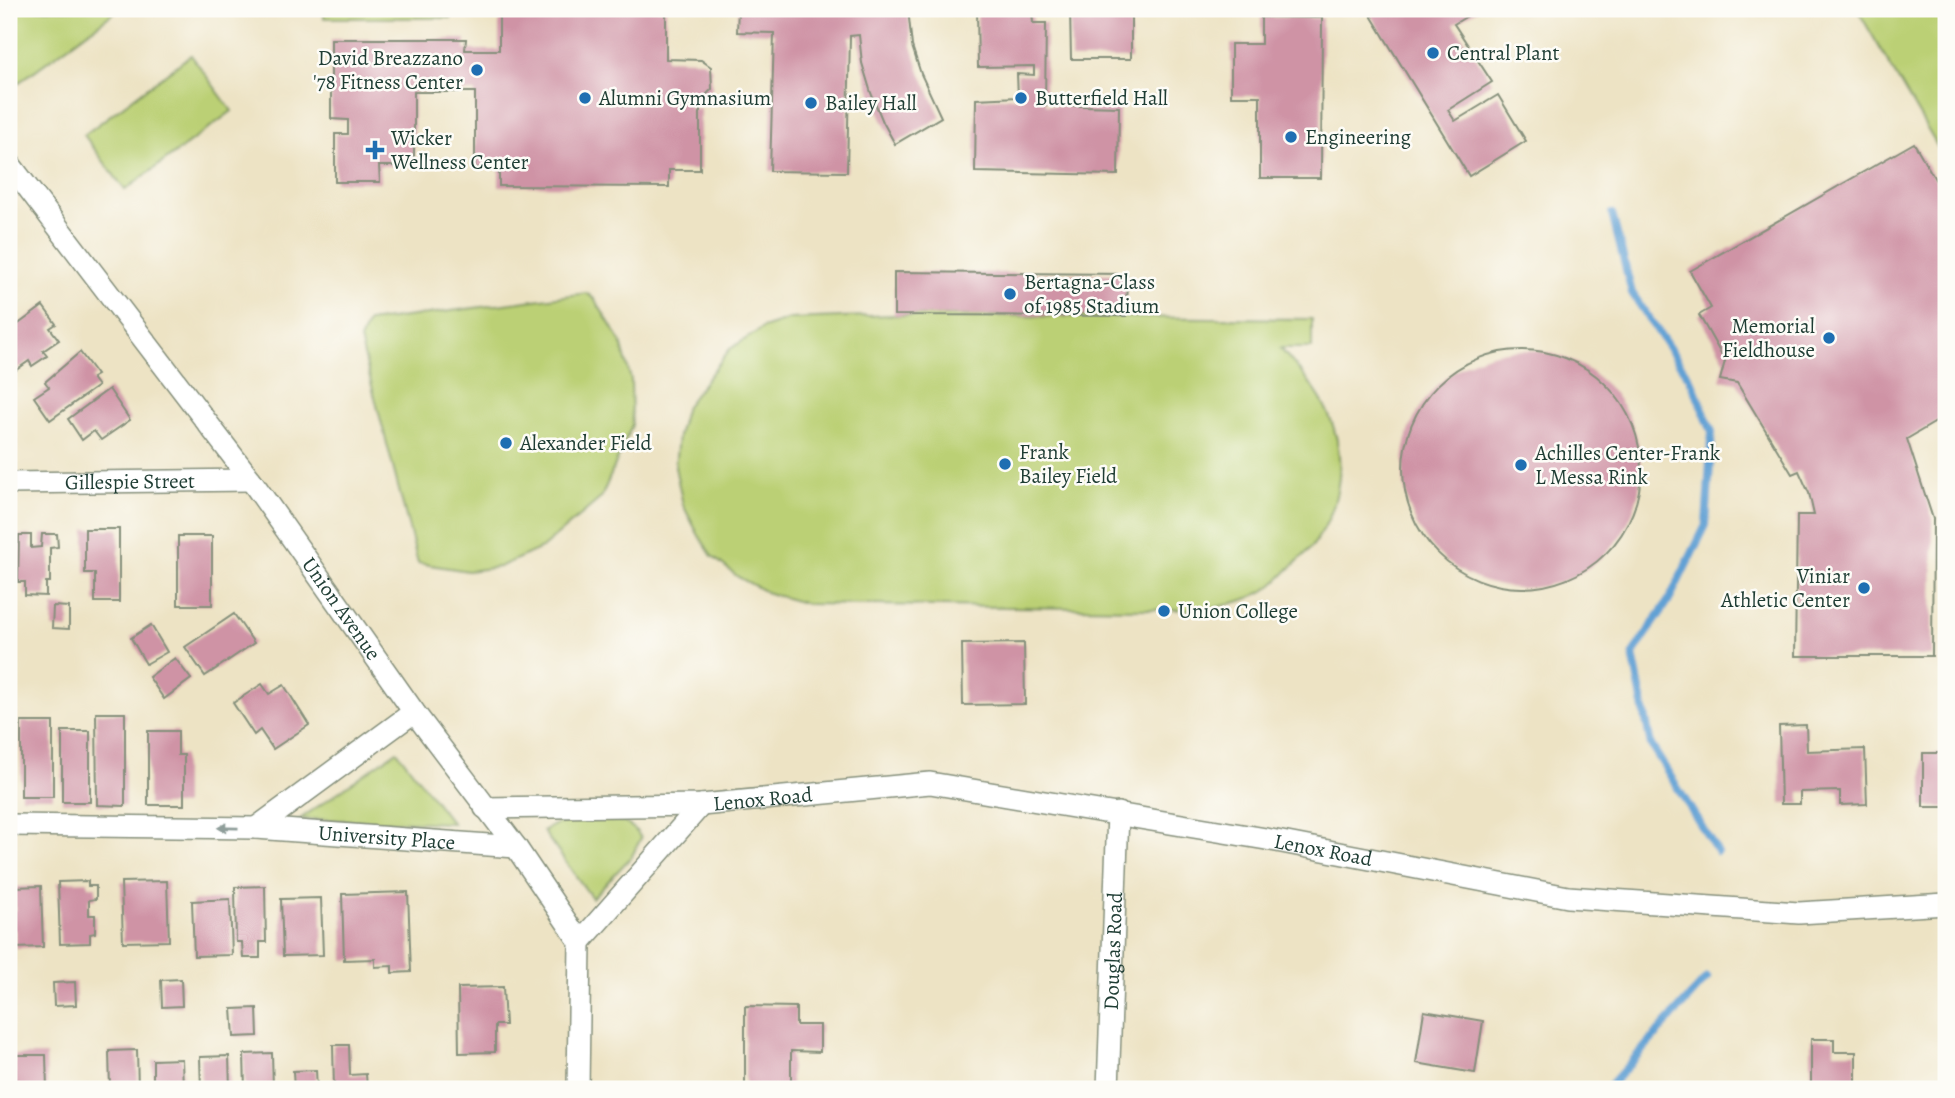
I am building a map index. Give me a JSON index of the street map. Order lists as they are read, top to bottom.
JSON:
{
  "streets": {
    "street": [
      "Gillespie Street",
      "Union Avenue",
      "Lenox Road",
      "University Place",
      "Douglas Road"
    ]
  },
  "crossings": [
    ["Gillespie Street", "Union Avenue"],
    ["Union Avenue", "Lenox Road"],
    ["Union Avenue", "University Place"],
    ["Lenox Road", "Douglas Road"]
  ],
  "one_way": ["University Place"],
  "places": {
    "other": [
      "Central Plant",
      "David Breazzano '78 Fitness Center",
      "Alumni Gymnasium",
      "Butterfield Hall",
      "Bailey Hall",
      "Engineering",
      "Bertagna-Class of 1985 Stadium",
      "Memorial Fieldhouse",
      "Alexander Field",
      "Frank Bailey Field",
      "Achilles Center-Frank L Messa Rink",
      "Viniar Athletic Center",
      "Union College"
    ],
    "health": ["Wicker Wellness Center"]
  }
}
